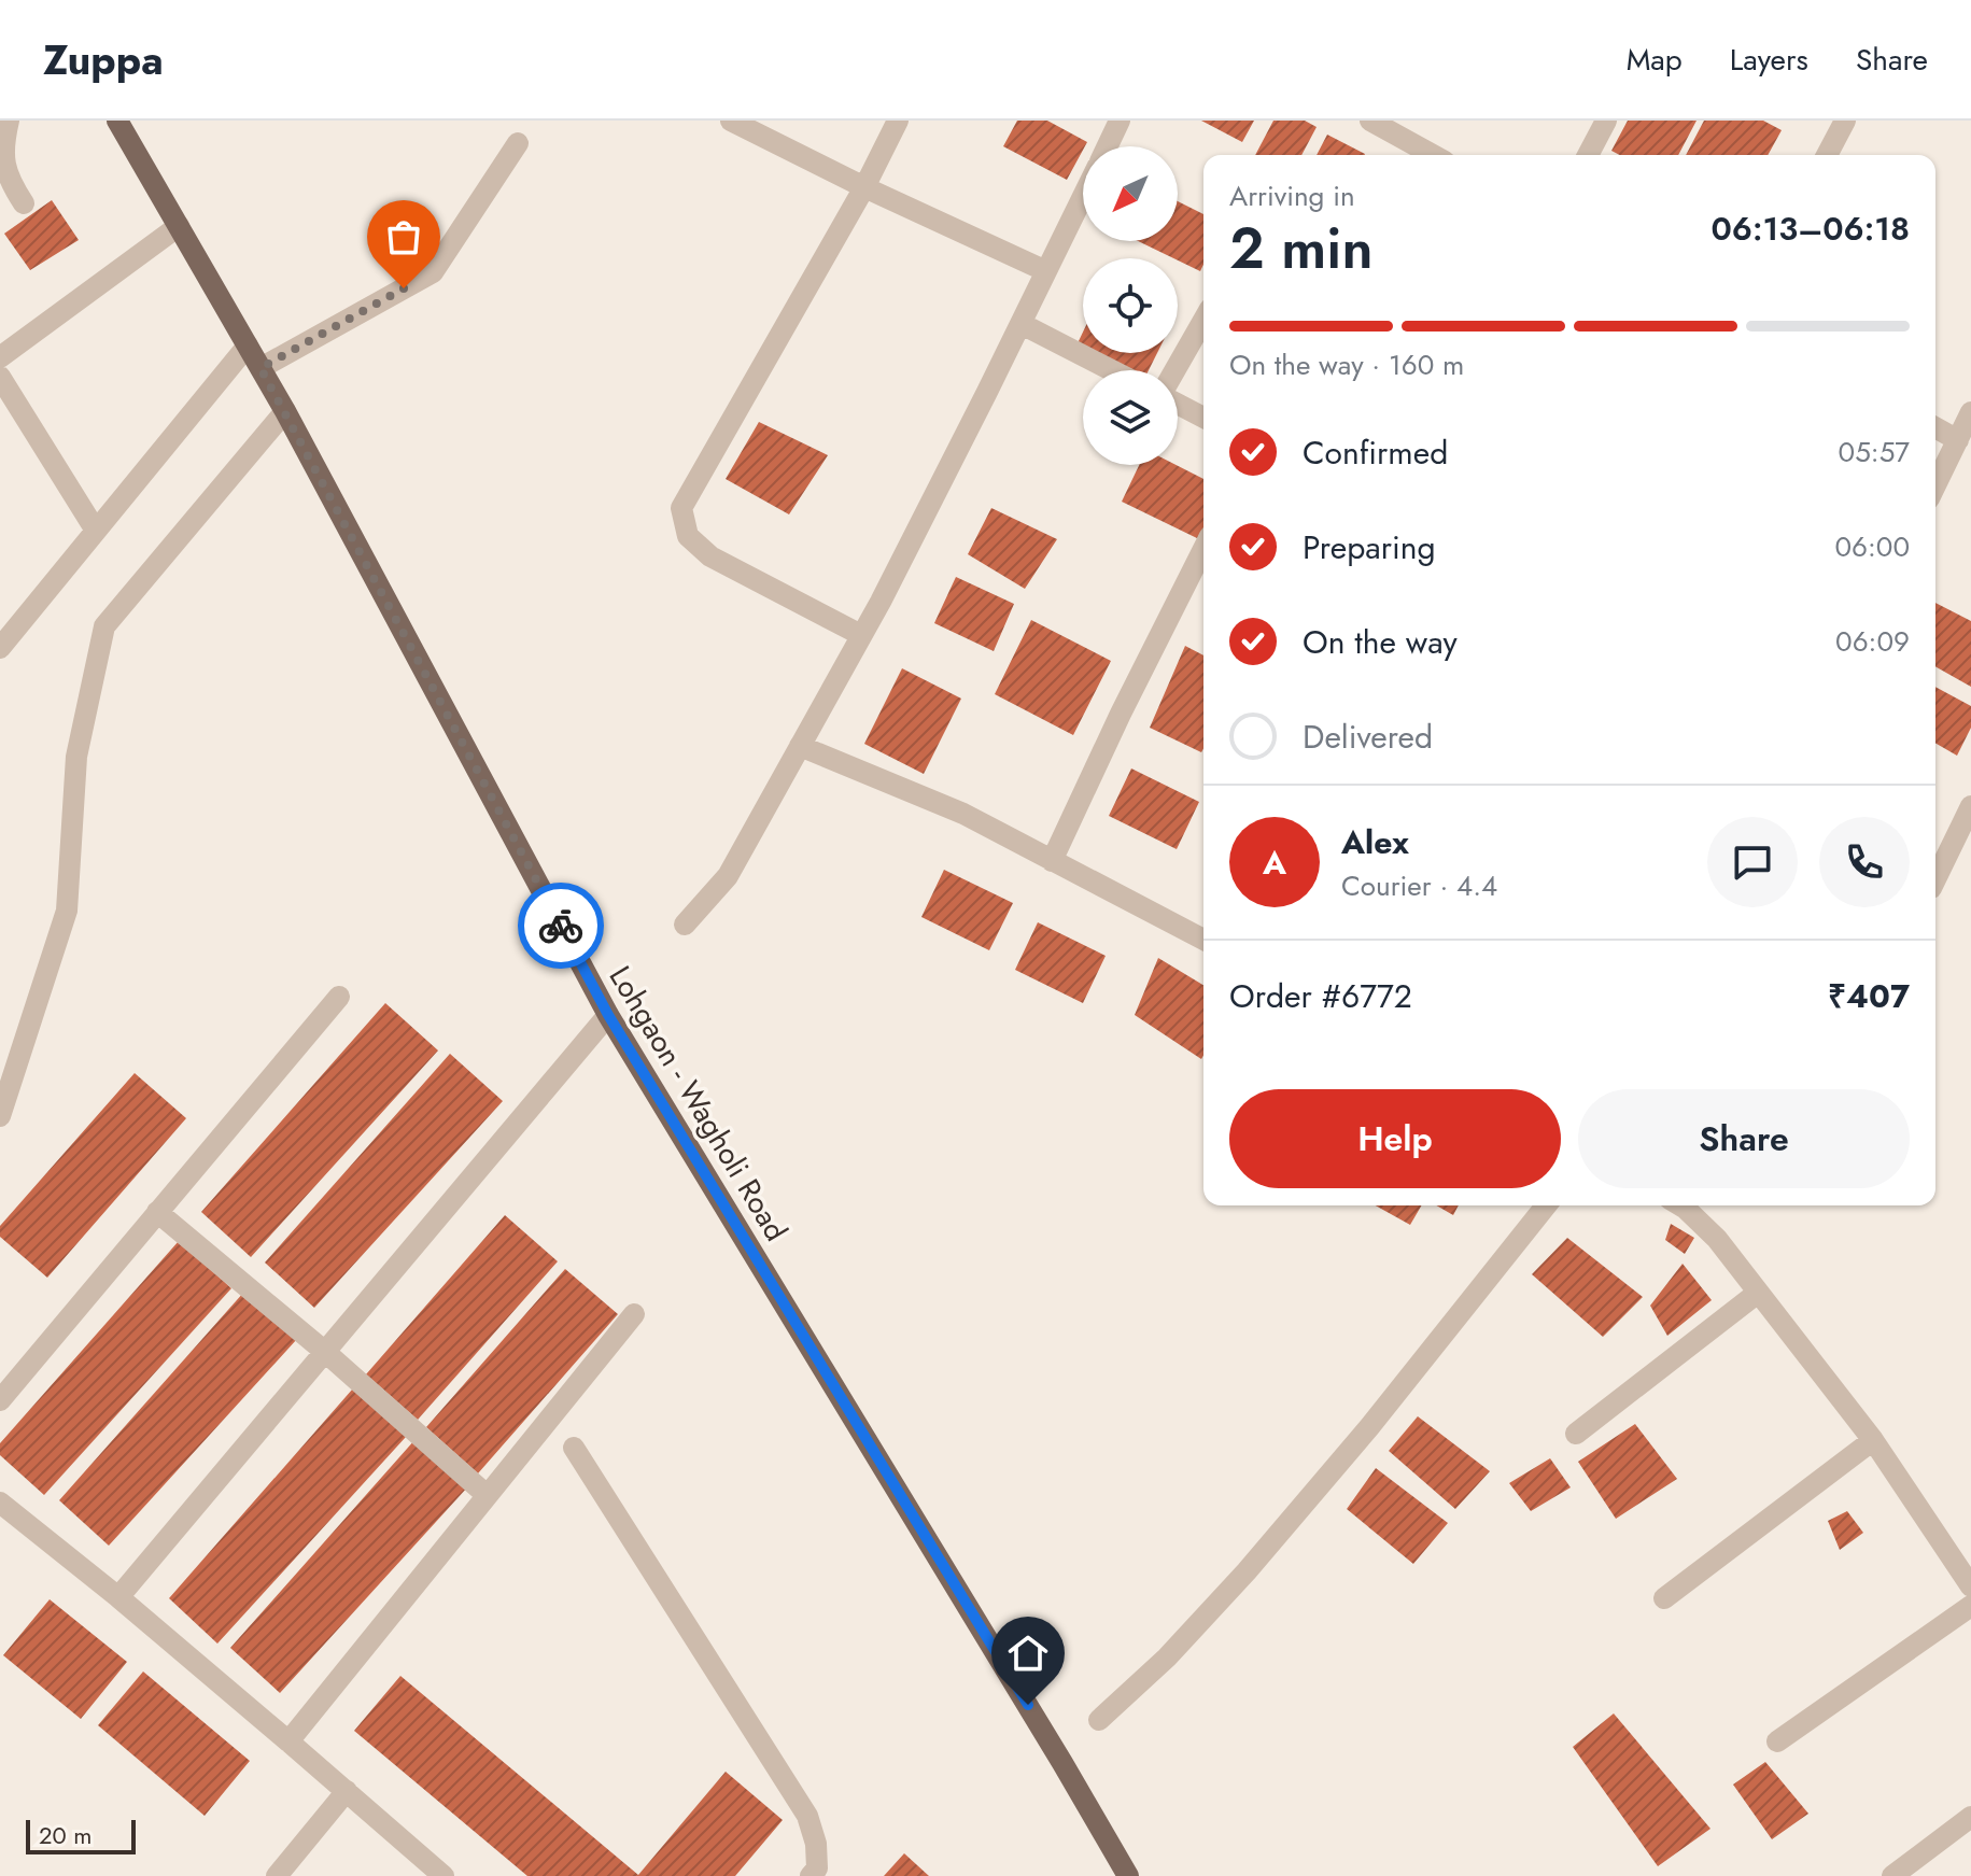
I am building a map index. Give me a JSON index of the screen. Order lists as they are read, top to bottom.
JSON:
{
  "streets": {
    "main road": ["Lohgaon - Wagholi Road"]
  },
  "scale_bar": "20 m",
  "north": "bottom left",
  "page": {
    "header": "Zuppa",
    "nav": ["Map", "Layers", "Share"],
    "heading": ["2 min", "Arriving in", "06:13–06:18"],
    "panel": [
      "Alex",
      "Courier · 4.4",
      "Order #6772",
      "₹407"
    ],
    "bar": "On the way · 160 m",
    "list": [
      ["Confirmed", "05:57"],
      ["Preparing", "06:00"],
      ["On the way", "06:09"],
      "Delivered"
    ],
    "round": "A",
    "buttons": ["Help", "Share"],
    "scale": "20 m"
  }
}
